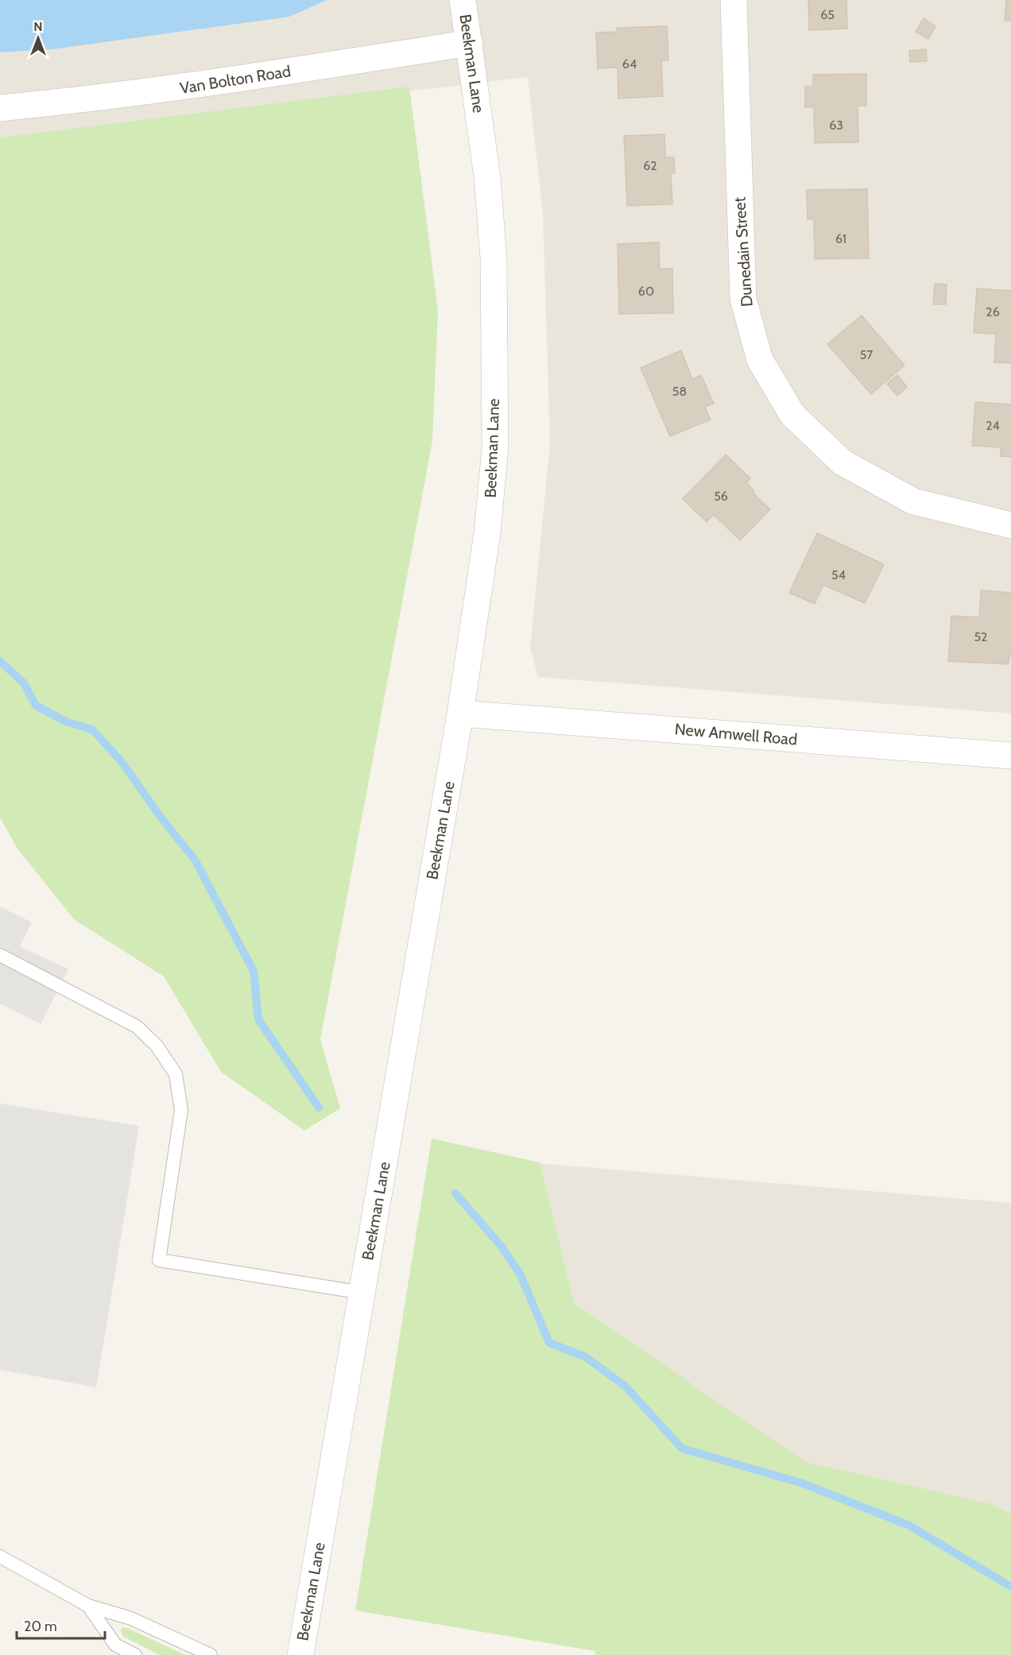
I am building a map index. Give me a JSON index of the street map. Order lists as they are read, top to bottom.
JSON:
{
  "streets": {
    "street": [
      "Beekman Lane",
      "Van Bolton Road",
      "Dunedain Street",
      "New Amwell Road"
    ]
  },
  "crossings": [
    ["Beekman Lane", "Van Bolton Road"],
    ["Beekman Lane", "New Amwell Road"]
  ],
  "house_numbers": [
    "65",
    "64",
    "63",
    "62",
    "61",
    "60",
    "26",
    "57",
    "58",
    "24",
    "56",
    "54",
    "52"
  ],
  "scale_bar": "20 m",
  "north": "top"
}
